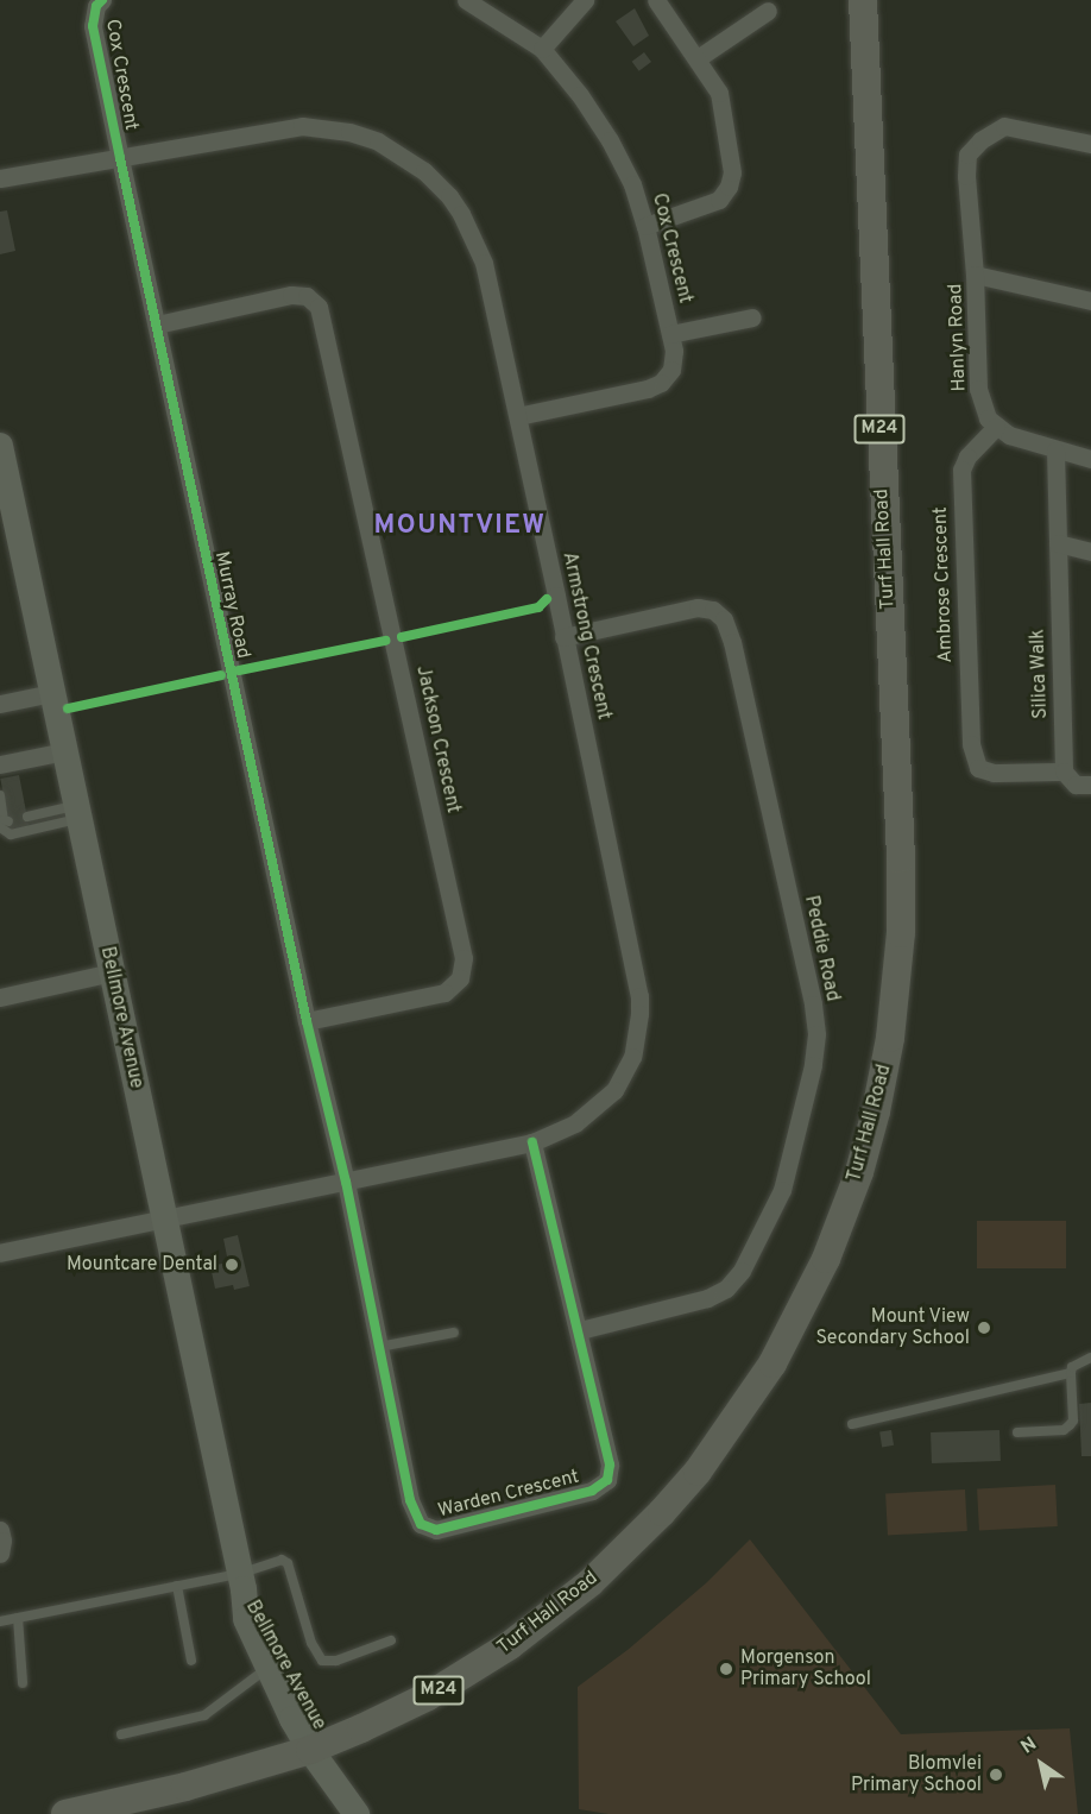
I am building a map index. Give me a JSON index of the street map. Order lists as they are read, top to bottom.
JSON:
{
  "streets": {
    "main road": ["M24", "Turf Hall Road"],
    "street": [
      "Cox Crescent",
      "Hanlyn Road",
      "Ambrose Crescent",
      "Murray Road",
      "Armstrong Crescent",
      "Silica Walk",
      "Jackson Crescent",
      "Peddie Road",
      "Bellmore Avenue",
      "Warden Crescent"
    ]
  },
  "crossings": [
    ["Cox Crescent", "Murray Road"],
    ["Cox Crescent", "Armstrong Crescent"],
    ["Hanlyn Road", "Ambrose Crescent"],
    ["Turf Hall Road", "Bellmore Avenue"],
    ["Ambrose Crescent", "Silica Walk"],
    ["Murray Road", "Armstrong Crescent"],
    ["Murray Road", "Jackson Crescent"],
    ["Murray Road", "Warden Crescent"],
    ["Armstrong Crescent", "Peddie Road"],
    ["Armstrong Crescent", "Bellmore Avenue"],
    ["Armstrong Crescent", "Warden Crescent"],
    ["Peddie Road", "Warden Crescent"]
  ],
  "districts": ["MOUNTVIEW"],
  "places": [
    "Mountcare Dental",
    "Mount View Secondary School",
    "Morgenson Primary School",
    "Blomvlei Primary School"
  ],
  "north": "top left"
}
